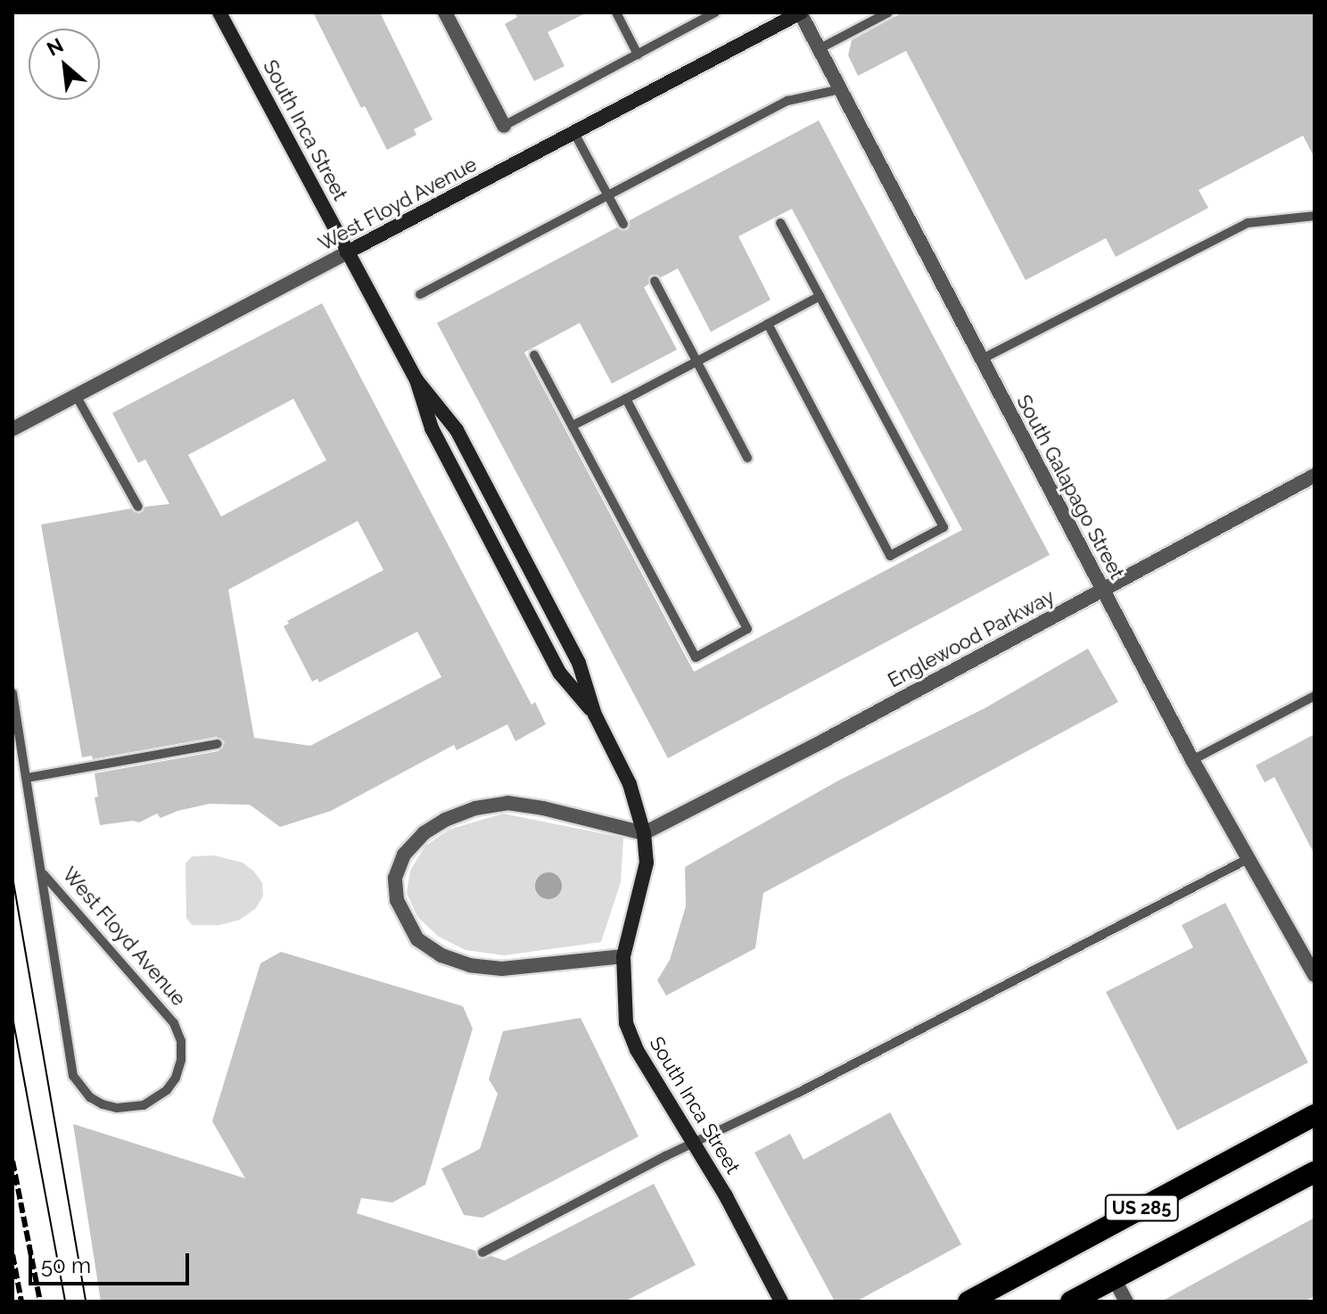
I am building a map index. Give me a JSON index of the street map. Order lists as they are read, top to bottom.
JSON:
{
  "streets": {
    "highway": ["US 285"],
    "street": [
      "South Inca Street",
      "West Floyd Avenue",
      "South Galapago Street",
      "Englewood Parkway"
    ]
  },
  "crossings": [
    ["South Inca Street", "West Floyd Avenue"],
    ["South Inca Street", "Englewood Parkway"],
    ["West Floyd Avenue", "South Galapago Street"],
    ["South Galapago Street", "Englewood Parkway"]
  ],
  "scale_bar": "50 m",
  "north": "top left"
}
